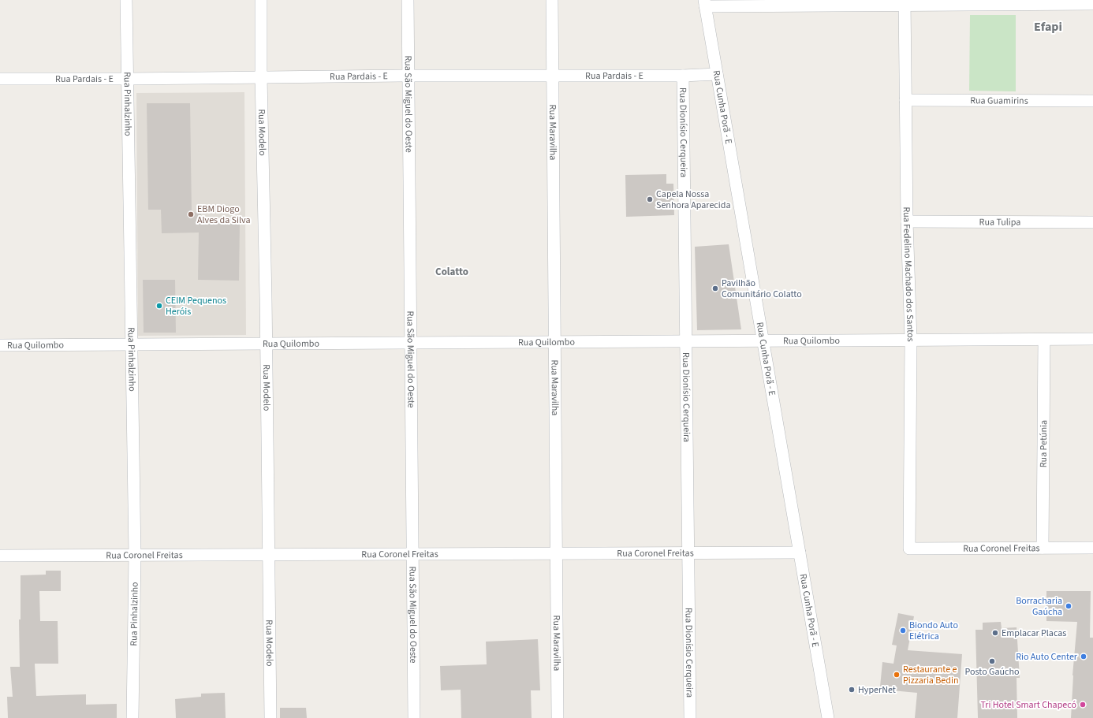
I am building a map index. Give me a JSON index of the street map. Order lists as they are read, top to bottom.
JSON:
{
  "streets": {
    "street": [
      "Rua Pardais - E",
      "Rua Guamirins",
      "Rua Pinhalzinho",
      "Rua São Miguel do Oeste",
      "Rua Cunha Porã - E",
      "Rua Modelo",
      "Rua Maravilha",
      "Rua Dionísio Cerqueira",
      "Rua Tulipa",
      "Rua Fedelino Machado dos Santos",
      "Rua Quilombo",
      "Rua Petúnia",
      "Rua Coronel Freitas"
    ]
  },
  "crossings": [
    ["Rua Pardais - E", "Rua Pinhalzinho"],
    ["Rua Pardais - E", "Rua São Miguel do Oeste"],
    ["Rua Pardais - E", "Rua Cunha Porã - E"],
    ["Rua Pardais - E", "Rua Modelo"],
    ["Rua Pardais - E", "Rua Maravilha"],
    ["Rua Pardais - E", "Rua Dionísio Cerqueira"],
    ["Rua Guamirins", "Rua Fedelino Machado dos Santos"],
    ["Rua Pinhalzinho", "Rua Quilombo"],
    ["Rua Pinhalzinho", "Rua Coronel Freitas"],
    ["Rua São Miguel do Oeste", "Rua Quilombo"],
    ["Rua São Miguel do Oeste", "Rua Coronel Freitas"],
    ["Rua Cunha Porã - E", "Rua Quilombo"],
    ["Rua Cunha Porã - E", "Rua Coronel Freitas"],
    ["Rua Modelo", "Rua Quilombo"],
    ["Rua Modelo", "Rua Coronel Freitas"],
    ["Rua Maravilha", "Rua Quilombo"],
    ["Rua Maravilha", "Rua Coronel Freitas"],
    ["Rua Dionísio Cerqueira", "Rua Quilombo"],
    ["Rua Dionísio Cerqueira", "Rua Coronel Freitas"],
    ["Rua Tulipa", "Rua Fedelino Machado dos Santos"],
    ["Rua Fedelino Machado dos Santos", "Rua Quilombo"],
    ["Rua Fedelino Machado dos Santos", "Rua Coronel Freitas"],
    ["Rua Quilombo", "Rua Petúnia"],
    ["Rua Petúnia", "Rua Coronel Freitas"]
  ],
  "districts": ["Efapi", "Colatto"],
  "places": [
    "Capela Nossa Senhora Aparecida",
    "EBM Diogo Alves da Silva",
    "Pavilhão Comunitário Colatto",
    "CEIM Pequenos Heróis",
    "Borracharia Gaúcha",
    "Biondo Auto Elétrica",
    "Emplacar Placas",
    "Rio Auto Center",
    "Posto Gaúcho",
    "Restaurante e Pizzaria Bedin",
    "HyperNet",
    "Tri Hotel Smart Chapecó"
  ]
}
